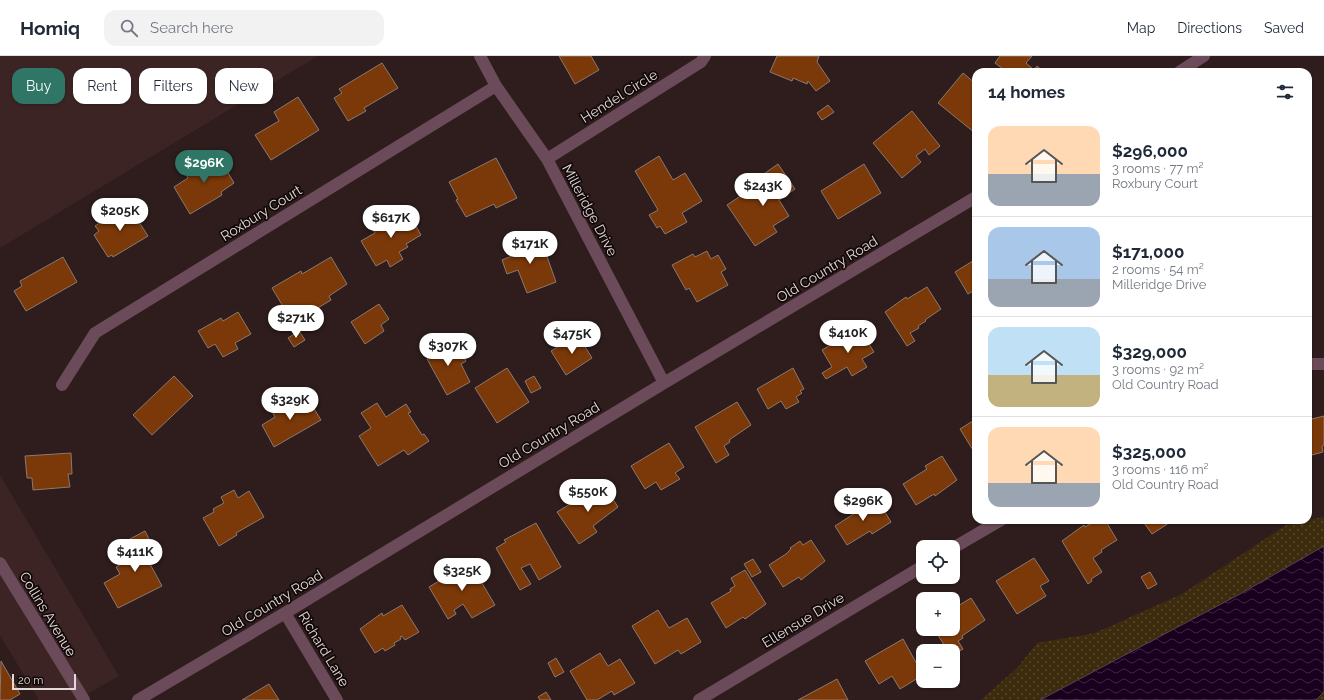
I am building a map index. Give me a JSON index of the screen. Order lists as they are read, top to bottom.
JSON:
{
  "streets": {
    "street": [
      "Hendel Circle",
      "Milleridge Drive",
      "Roxbury Court",
      "Old Country Road",
      "Collins Avenue",
      "Ellensue Drive",
      "Richard Lane"
    ]
  },
  "crossings": [
    ["Hendel Circle", "Milleridge Drive"],
    ["Milleridge Drive", "Roxbury Court"],
    ["Milleridge Drive", "Old Country Road"],
    ["Old Country Road", "Richard Lane"]
  ],
  "scale_bar": "20 m",
  "page": {
    "header": "Homiq",
    "search": "Search here",
    "nav": ["Map", "Directions", "Saved"],
    "chip": [
      "Buy",
      "Rent",
      "Filters",
      "New"
    ],
    "heading": "14 homes",
    "list": [
      {
        "name": "$296,000",
        "note": "3 rooms · 77 m² · Roxbury Court"
      },
      {
        "name": "$171,000",
        "note": "2 rooms · 54 m² · Milleridge Drive"
      },
      {
        "name": "$329,000",
        "note": "3 rooms · 92 m² · Old Country Road"
      },
      {
        "name": "$325,000",
        "note": "3 rooms · 116 m² · Old Country Road"
      }
    ],
    "price": [
      "$296K",
      "$243K",
      "$205K",
      "$617K",
      "$171K",
      "$271K",
      "$410K",
      "$475K",
      "$307K",
      "$329K",
      "$550K",
      "$296K",
      "$411K",
      "$325K"
    ],
    "map_buttons": ["+", "−"],
    "scale": "20 m"
  }
}
